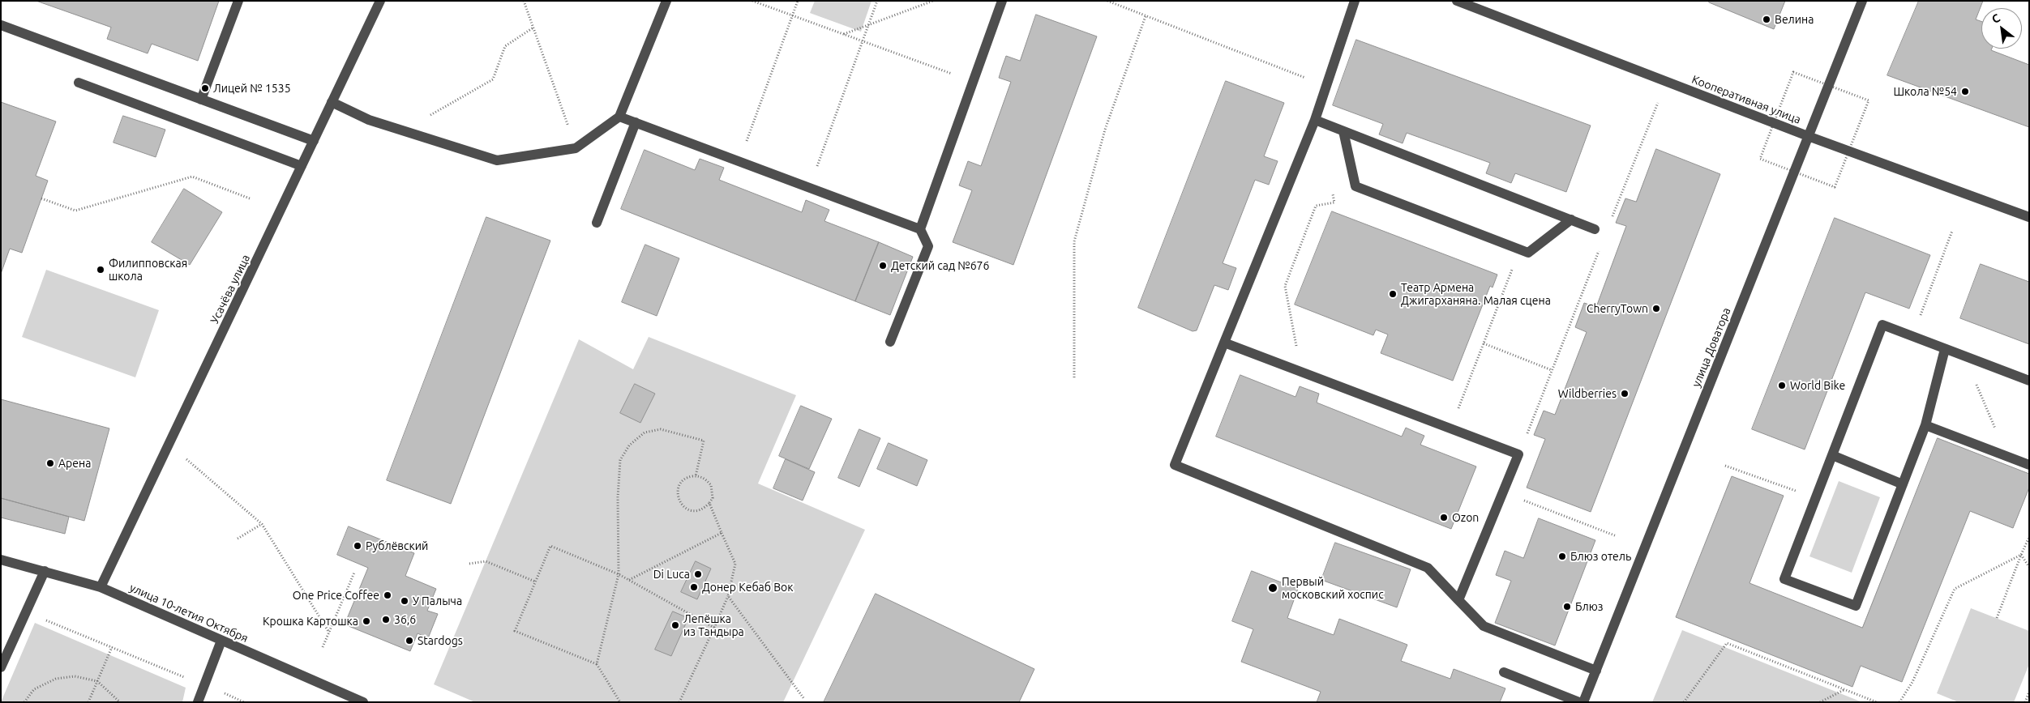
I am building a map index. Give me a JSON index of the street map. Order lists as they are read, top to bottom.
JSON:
{
  "streets": {
    "street": [
      "Кооперативная улица",
      "Усачёва улица",
      "улица Доватора",
      "улица 10-летия Октября"
    ]
  },
  "crossings": [
    ["Кооперативная улица", "улица Доватора"],
    ["Усачёва улица", "улица 10-летия Октября"]
  ],
  "places": [
    "Велина",
    "Лицей № 1535",
    "Школа №54",
    "Детский сад №676",
    "Филипповская школа",
    "Театр Армена Джигарханяна. Малая сцена",
    "CherryTown",
    "World Bike",
    "Wildberries",
    "Арена",
    "Ozon",
    "Рублёвский",
    "Блюз отель",
    "Di Luca",
    "Донер Кебаб Вок",
    "Первый московский хоспис",
    "One Price Coffee",
    "У Палыча",
    "Блюз",
    "36,6",
    "Крошка Картошка",
    "Лепёшка из Тандыра",
    "Stardogs"
  ],
  "north": "top left"
}
